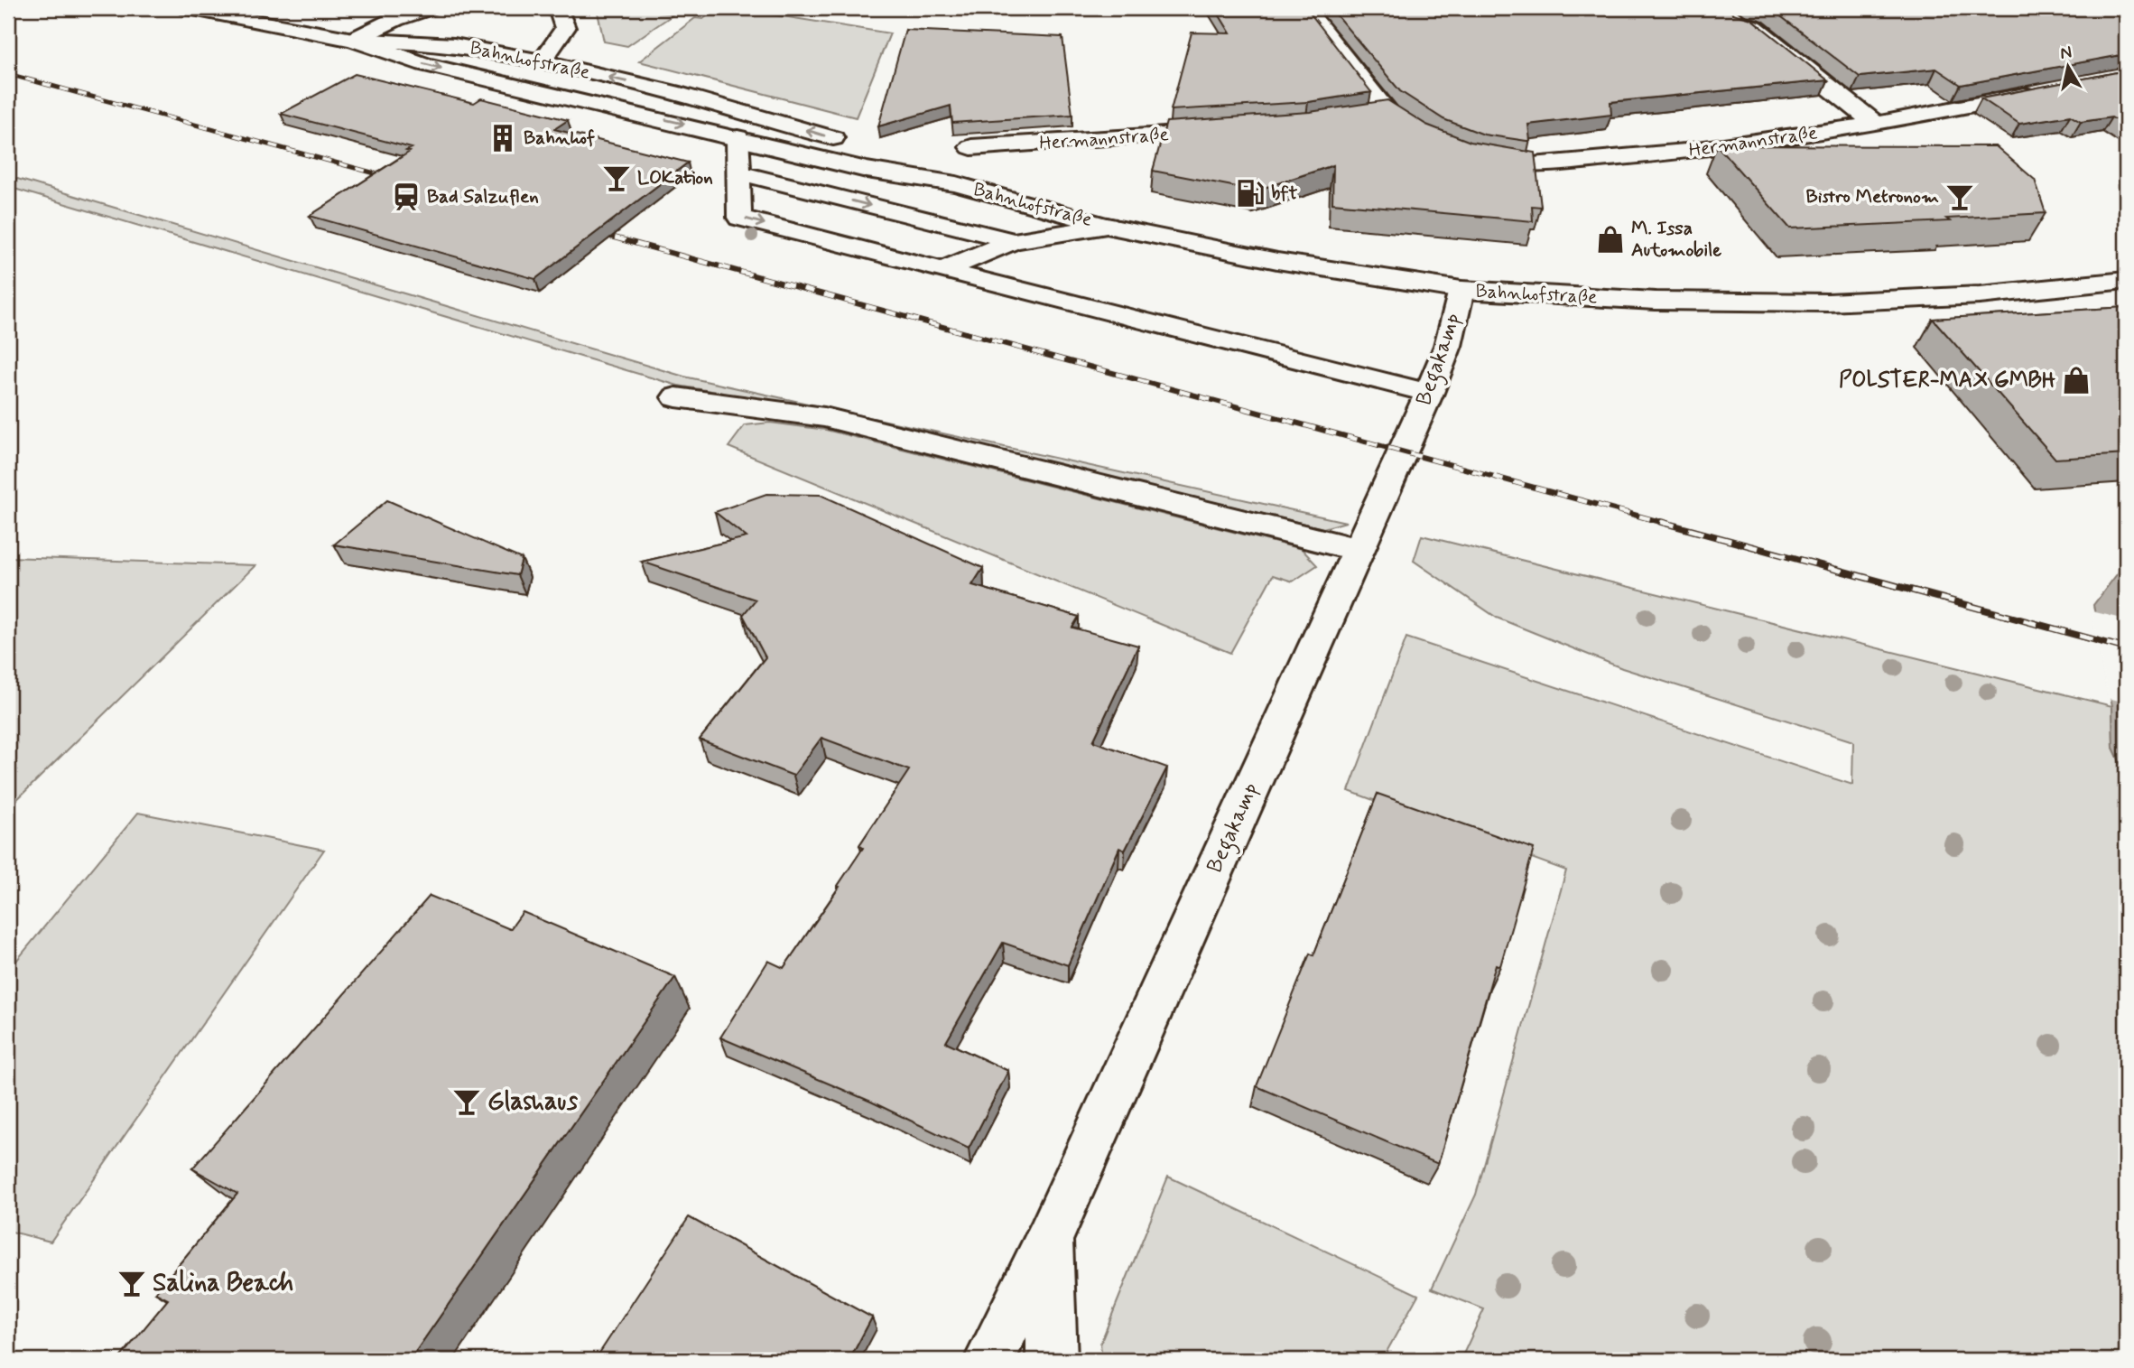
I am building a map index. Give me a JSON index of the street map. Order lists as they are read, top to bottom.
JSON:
{
  "streets": {
    "main road": ["Bahnhofstraße", "Hermannstraße", "Begakamp"]
  },
  "crossings": [
    ["Bahnhofstraße", "Begakamp"]
  ],
  "places": {
    "building": ["Bahnhof"],
    "bar": [
      "LOKation",
      "Bistro Metronom",
      "Glashaus",
      "Salina Beach"
    ],
    "fuel station": ["bft"],
    "station": ["Bad Salzuflen"],
    "shop": ["M. Issa Automobile", "POLSTER-MAX GMBH"]
  },
  "north": "top"
}
